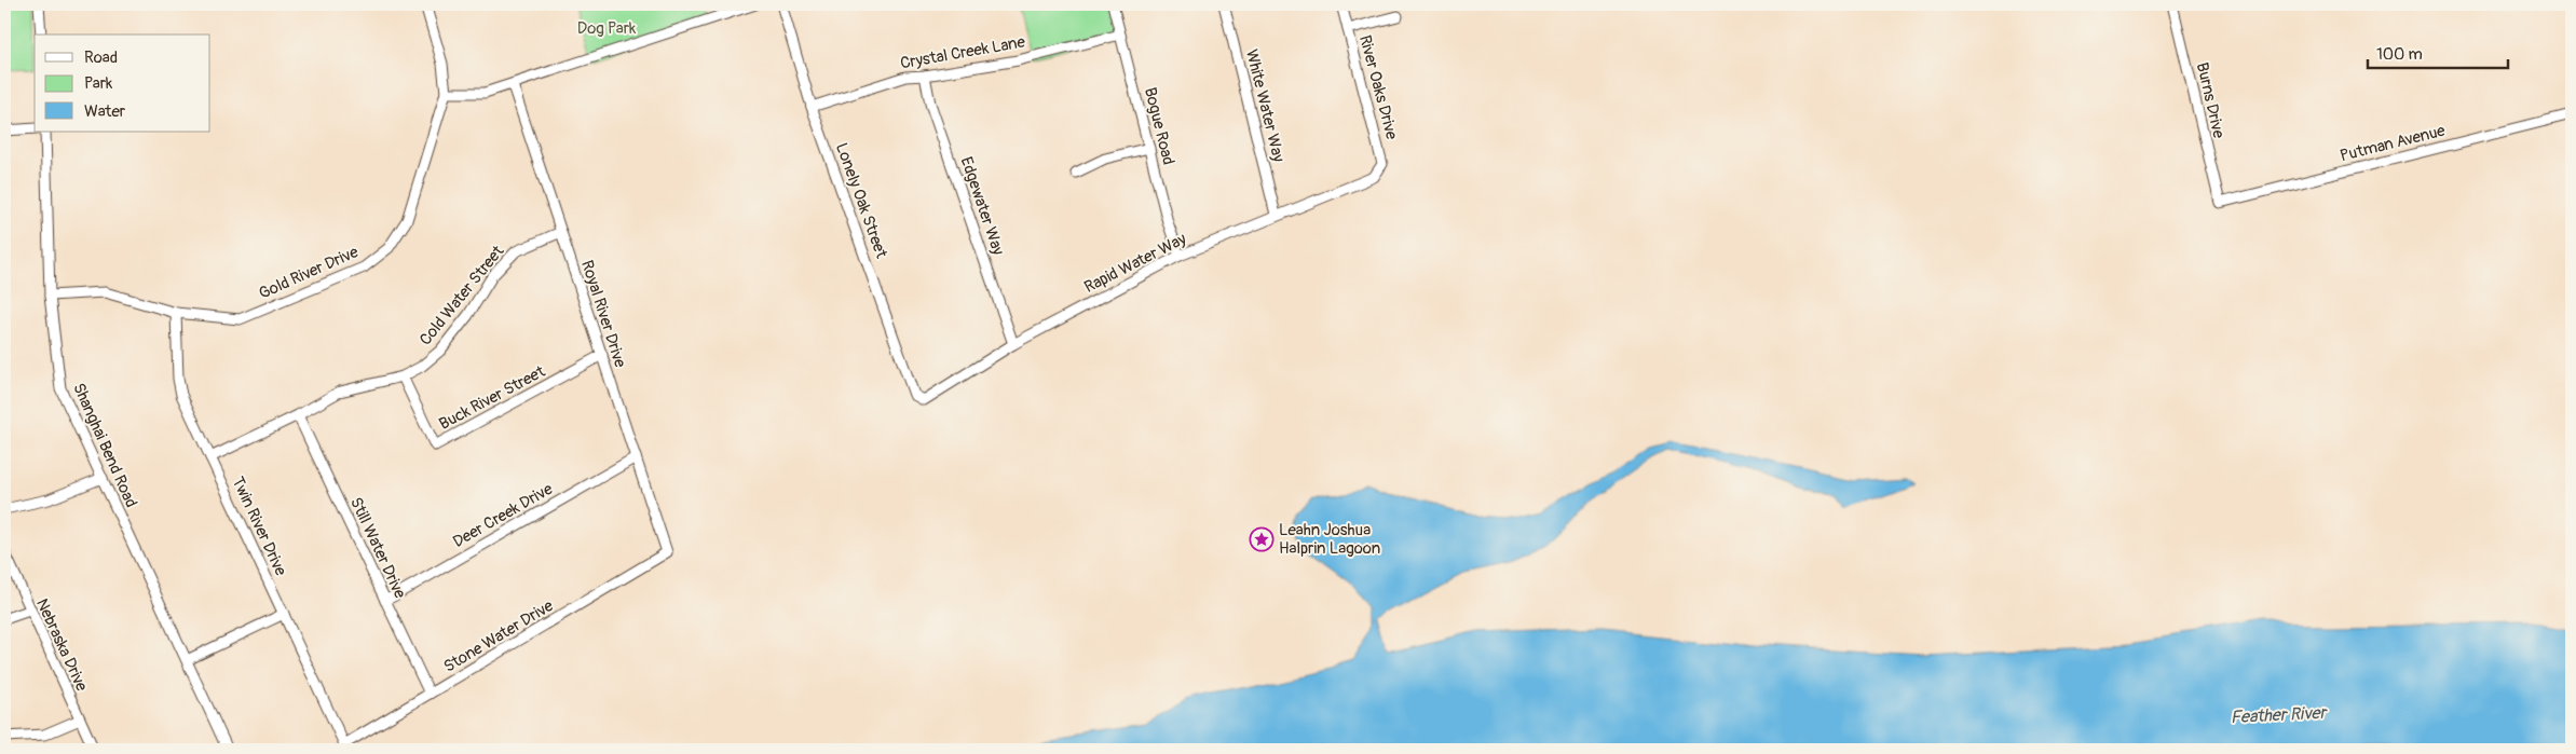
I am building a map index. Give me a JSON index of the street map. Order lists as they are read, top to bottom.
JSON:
{
  "streets": {
    "street": [
      "Crystal Creek Lane",
      "River Oaks Drive",
      "Burns Drive",
      "White Water Way",
      "Bogue Road",
      "Putman Avenue",
      "Lonely Oak Street",
      "Edgewater Way",
      "Rapid Water Way",
      "Gold River Drive",
      "Cold Water Street",
      "Royal River Drive",
      "Buck River Street",
      "Shanghai Bend Road",
      "Deer Creek Drive",
      "Twin River Drive",
      "Still Water Drive",
      "Stone Water Drive",
      "Nebraska Drive"
    ]
  },
  "crossings": [
    ["Crystal Creek Lane", "Bogue Road"],
    ["Crystal Creek Lane", "Lonely Oak Street"],
    ["Crystal Creek Lane", "Edgewater Way"],
    ["River Oaks Drive", "Rapid Water Way"],
    ["Burns Drive", "Putman Avenue"],
    ["White Water Way", "Rapid Water Way"],
    ["Bogue Road", "Rapid Water Way"],
    ["Lonely Oak Street", "Rapid Water Way"],
    ["Edgewater Way", "Rapid Water Way"],
    ["Gold River Drive", "Shanghai Bend Road"],
    ["Gold River Drive", "Twin River Drive"],
    ["Cold Water Street", "Royal River Drive"],
    ["Cold Water Street", "Buck River Street"],
    ["Cold Water Street", "Twin River Drive"],
    ["Cold Water Street", "Still Water Drive"],
    ["Royal River Drive", "Buck River Street"],
    ["Royal River Drive", "Deer Creek Drive"],
    ["Royal River Drive", "Stone Water Drive"],
    ["Deer Creek Drive", "Still Water Drive"],
    ["Twin River Drive", "Stone Water Drive"],
    ["Still Water Drive", "Stone Water Drive"]
  ],
  "water": ["Feather River"],
  "parks": ["Dog Park"],
  "places": {
    "place": ["Leahn Joshua Halprin Lagoon"]
  },
  "legend": ["Road", "Park", "Water"],
  "scale_bar": "100 m"
}
